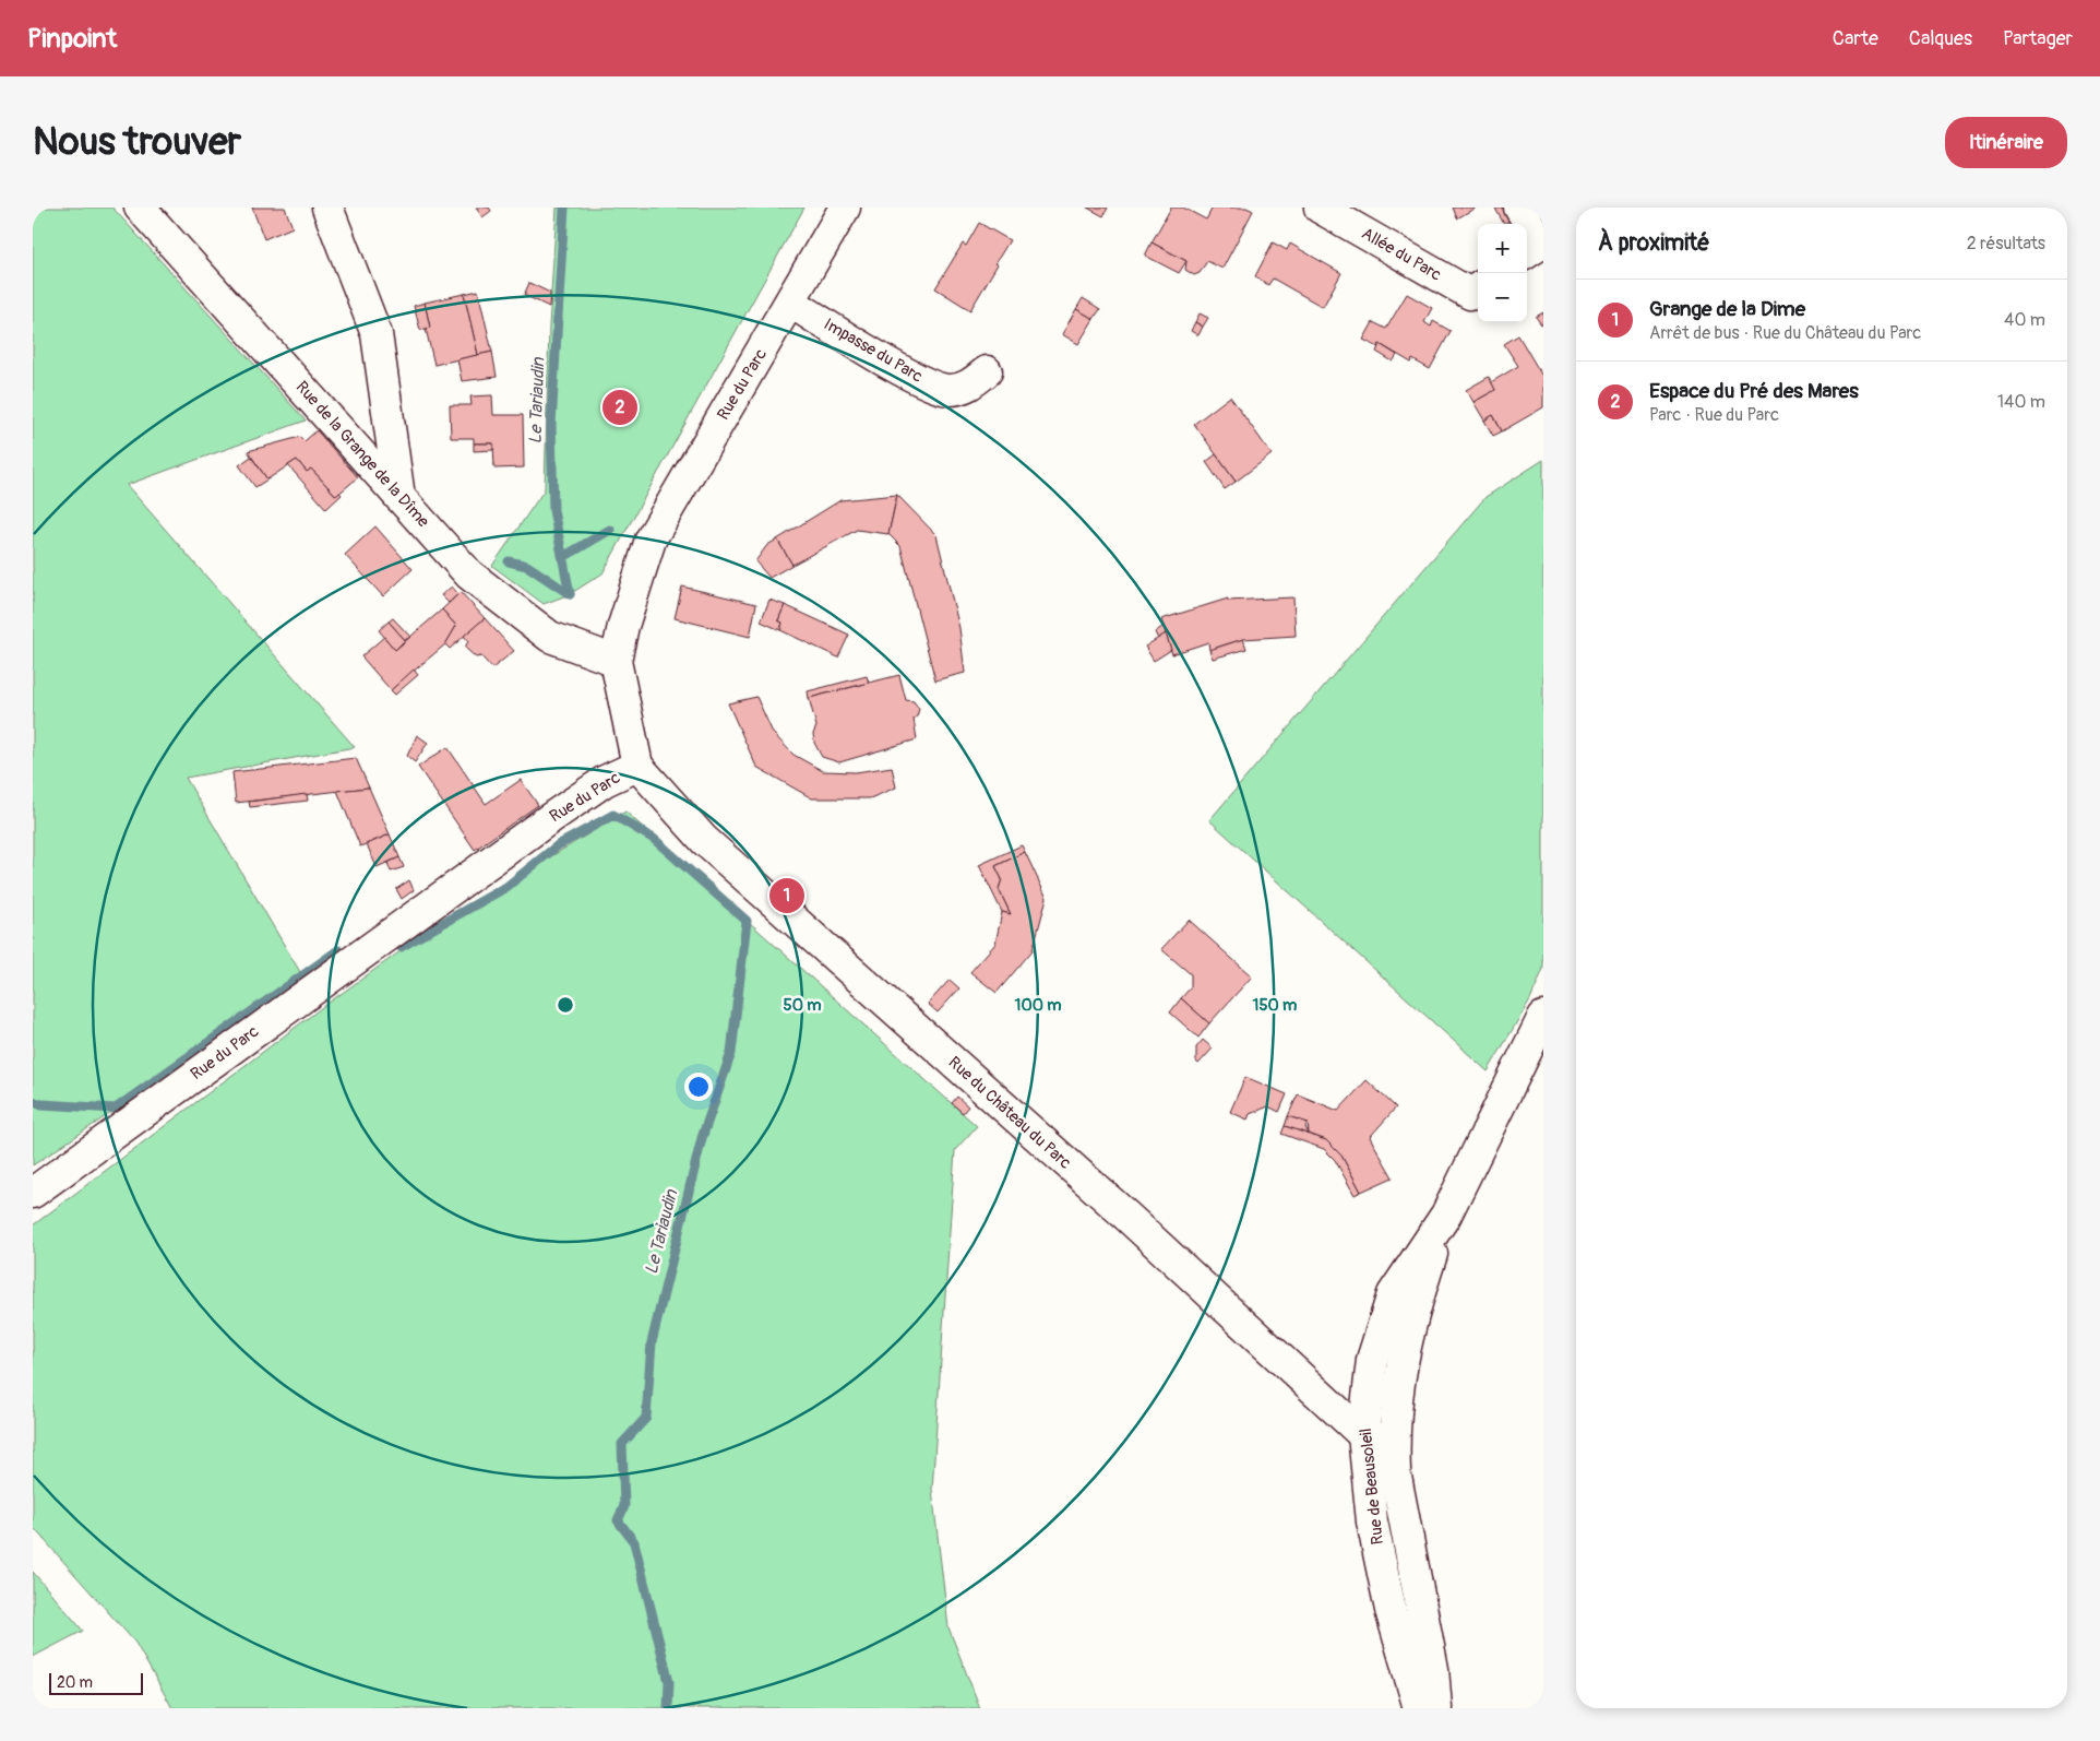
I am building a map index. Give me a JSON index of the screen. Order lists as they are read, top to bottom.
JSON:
{
  "streets": {
    "street": [
      "Allée du Parc",
      "Impasse du Parc",
      "Rue du Parc",
      "Rue de la Grange de la Dîme",
      "Rue du Château du Parc",
      "Rue de Beausoleil"
    ]
  },
  "crossings": [
    ["Impasse du Parc", "Rue du Parc"],
    ["Rue du Parc", "Rue de la Grange de la Dîme"],
    ["Rue du Parc", "Rue du Château du Parc"],
    ["Rue du Château du Parc", "Rue de Beausoleil"]
  ],
  "water": ["Le Tariaudin"],
  "scale_bar": "20 m",
  "page": {
    "header": "Pinpoint",
    "nav": ["Carte", "Calques", "Partager"],
    "buttons": "Itinéraire",
    "title": "Nous trouver",
    "heading": ["À proximité", "2 résultats"],
    "map_buttons": ["+", "−"],
    "list": [
      {
        "mark": "1",
        "name": "Grange de la Dime",
        "note": "Arrêt de bus · Rue du Château du Parc",
        "value": "40 m"
      },
      {
        "mark": "2",
        "name": "Espace du Pré des Mares",
        "note": "Parc · Rue du Parc",
        "value": "140 m"
      }
    ],
    "pins": ["2", "1"],
    "scale": "20 m"
  },
  "rings": ["50 m", "100 m", "150 m"]
}
